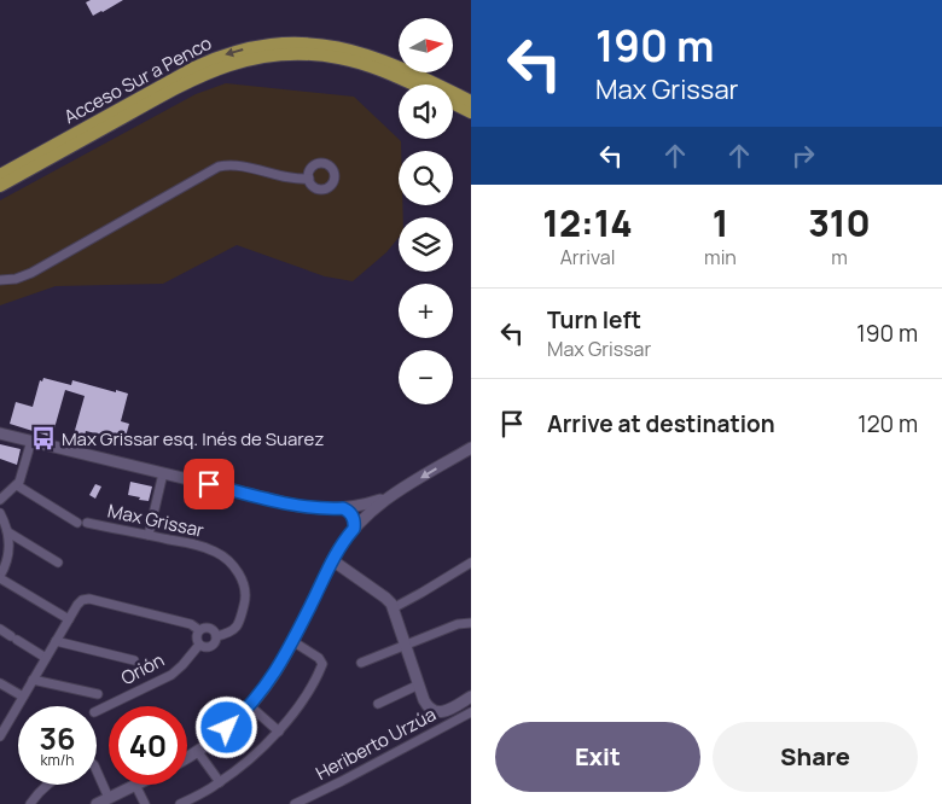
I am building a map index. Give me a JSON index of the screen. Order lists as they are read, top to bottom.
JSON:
{
  "streets": {
    "main road": ["Acceso Sur a Penco"],
    "street": ["Max Grissar", "Orión", "Heriberto Urzúa"]
  },
  "crossings": [
    ["Max Grissar", "Orión"]
  ],
  "places": {
    "bus stop": ["Max Grissar esq. Inés de Suarez"]
  },
  "north": "right",
  "page": {
    "turn": ["190 m", "Max Grissar"],
    "map_buttons": ["+", "−"],
    "eta": [
      "12:14",
      "Arrival",
      "1",
      "min",
      "310",
      "m"
    ],
    "list": [
      {
        "name": "Turn left",
        "note": "Max Grissar",
        "value": "190 m"
      },
      {
        "name": "Arrive at destination",
        "value": "120 m"
      }
    ],
    "speed": "36 km/h",
    "limit": "40",
    "buttons": ["Exit", "Share"]
  }
}
